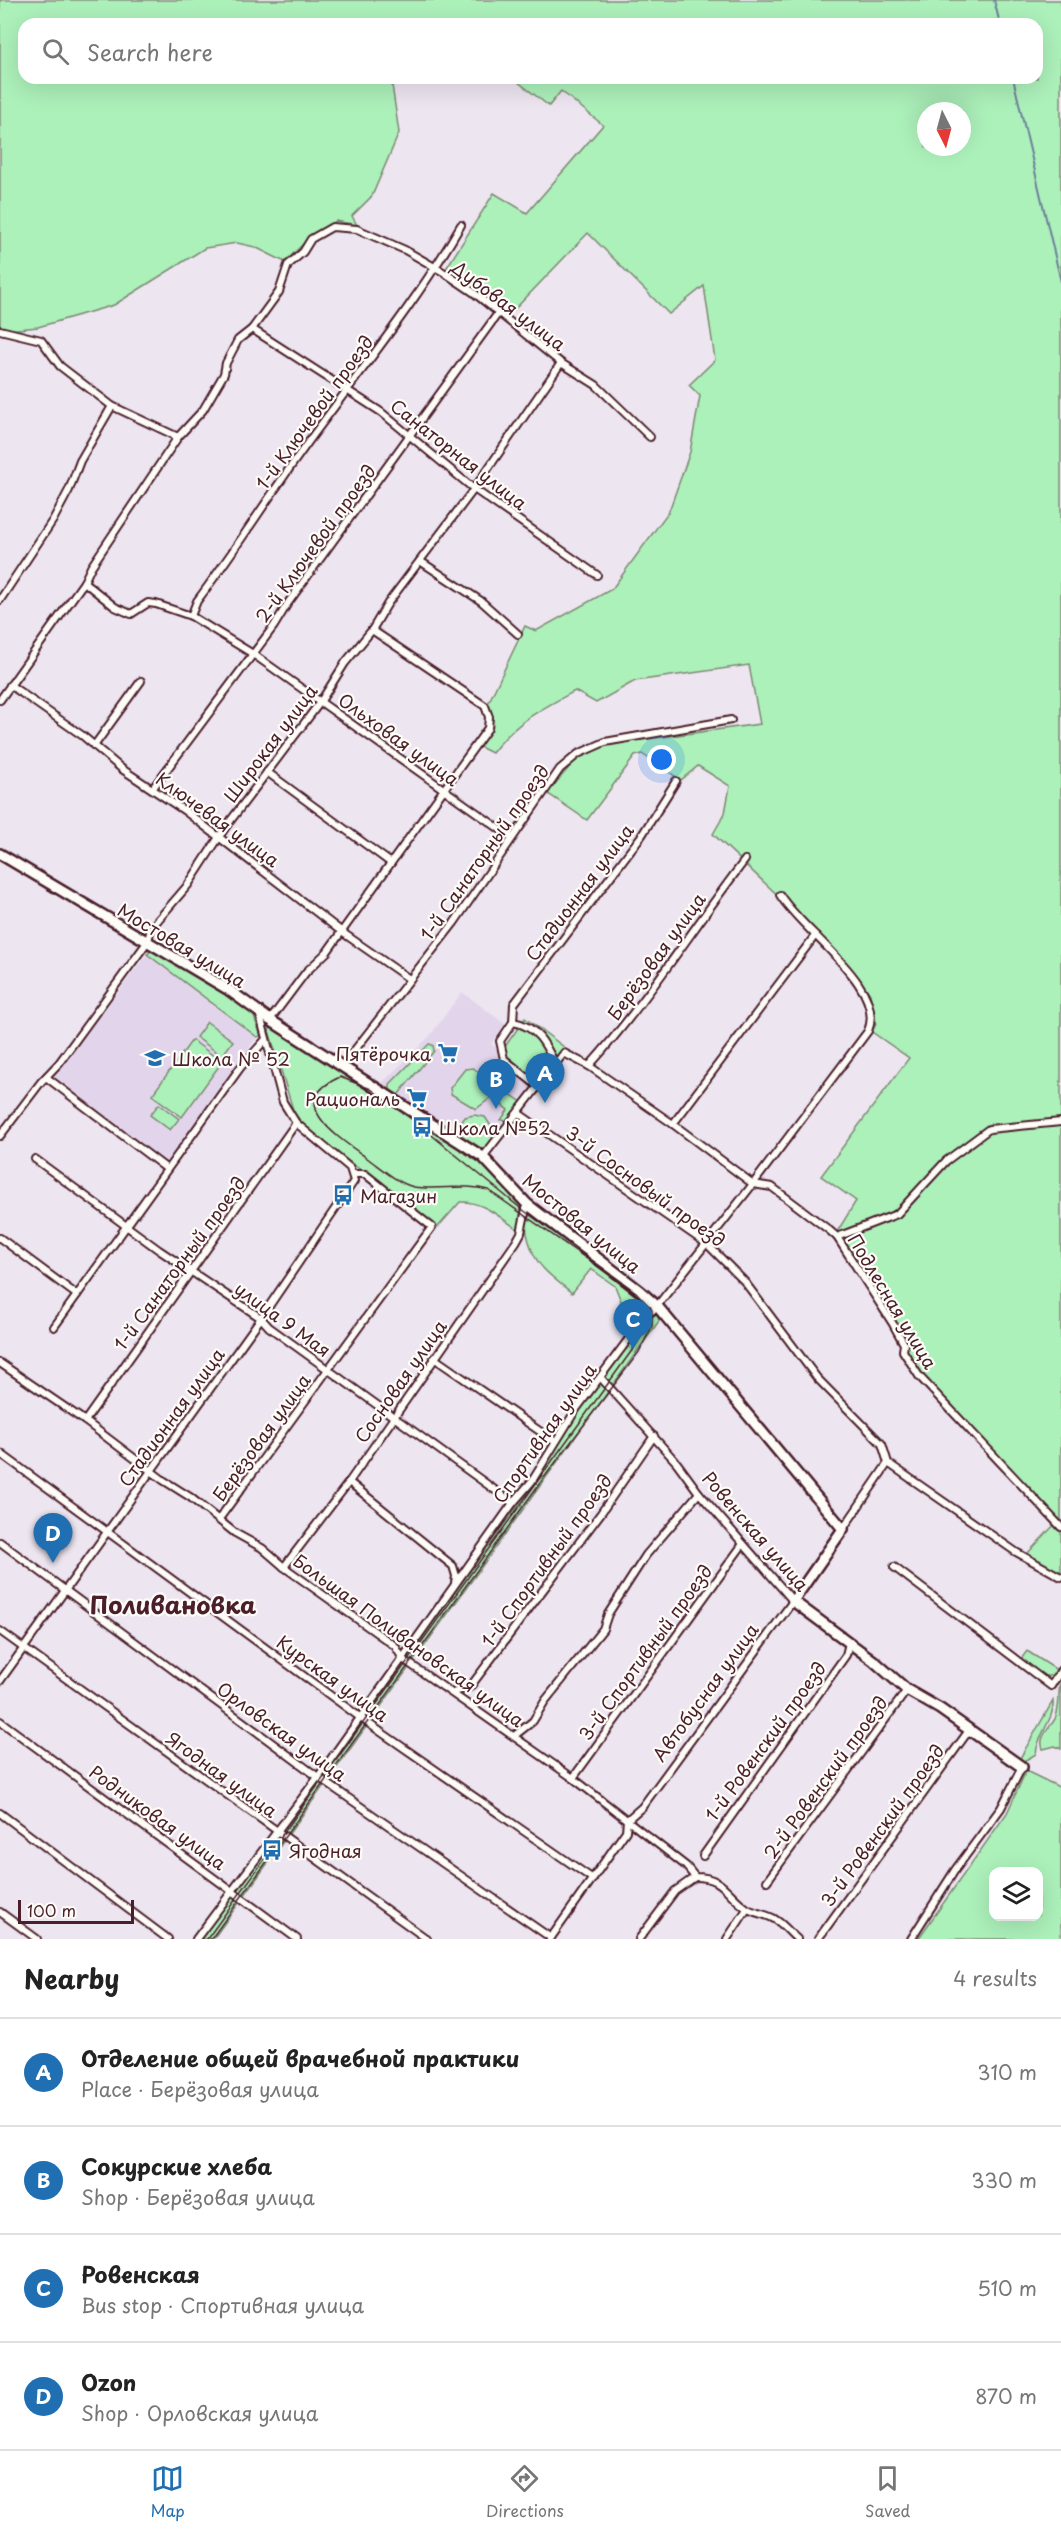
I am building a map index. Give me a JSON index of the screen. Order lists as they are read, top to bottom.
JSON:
{
  "streets": {
    "street": [
      "Дубовая улица",
      "1-й Ключевой проезд",
      "Санаторная улица",
      "2-й Ключевой проезд",
      "Ольховая улица",
      "Широкая улица",
      "Ключевая улица",
      "1-й Санаторный проезд",
      "Стадионная улица",
      "Мостовая улица",
      "Берёзовая улица",
      "3-й Сосновый проезд",
      "Подлесная улица",
      "улица 9 Мая",
      "Сосновая улица",
      "Спортивная улица",
      "Ровенская улица",
      "1-й Спортивный проезд",
      "Большая Поливановская улица",
      "3-й Спортивный проезд",
      "Курская улица",
      "Автобусная улица",
      "Орловская улица",
      "1-й Ровенский проезд",
      "Ягодная улица",
      "2-й Ровенский проезд",
      "Родниковая улица",
      "3-й Ровенский проезд"
    ]
  },
  "crossings": [
    ["Дубовая улица", "1-й Ключевой проезд"],
    ["Дубовая улица", "Санаторная улица"],
    ["Дубовая улица", "2-й Ключевой проезд"],
    ["Дубовая улица", "Широкая улица"],
    ["1-й Ключевой проезд", "Санаторная улица"],
    ["1-й Ключевой проезд", "Ольховая улица"],
    ["Санаторная улица", "2-й Ключевой проезд"],
    ["Санаторная улица", "Широкая улица"],
    ["2-й Ключевой проезд", "Ольховая улица"],
    ["2-й Ключевой проезд", "Ключевая улица"],
    ["Ольховая улица", "Широкая улица"],
    ["Ольховая улица", "1-й Санаторный проезд"],
    ["Широкая улица", "Ключевая улица"],
    ["Широкая улица", "Мостовая улица"],
    ["Ключевая улица", "1-й Санаторный проезд"],
    ["1-й Санаторный проезд", "Мостовая улица"],
    ["1-й Санаторный проезд", "улица 9 Мая"],
    ["1-й Санаторный проезд", "Большая Поливановская улица"],
    ["Стадионная улица", "Берёзовая улица"],
    ["Стадионная улица", "улица 9 Мая"],
    ["Стадионная улица", "Большая Поливановская улица"],
    ["Стадионная улица", "Курская улица"],
    ["Стадионная улица", "Орловская улица"],
    ["Стадионная улица", "Ягодная улица"],
    ["Мостовая улица", "Сосновая улица"],
    ["Мостовая улица", "Спортивная улица"],
    ["Мостовая улица", "Автобусная улица"],
    ["Берёзовая улица", "Подлесная улица"],
    ["Берёзовая улица", "улица 9 Мая"],
    ["Берёзовая улица", "Большая Поливановская улица"],
    ["3-й Сосновый проезд", "Спортивная улица"],
    ["3-й Сосновый проезд", "Автобусная улица"],
    ["Подлесная улица", "Спортивная улица"],
    ["улица 9 Мая", "Сосновая улица"],
    ["улица 9 Мая", "Спортивная улица"],
    ["Сосновая улица", "Большая Поливановская улица"],
    ["Спортивная улица", "Ровенская улица"],
    ["Спортивная улица", "Большая Поливановская улица"],
    ["Спортивная улица", "Курская улица"],
    ["Спортивная улица", "Орловская улица"],
    ["Спортивная улица", "Ягодная улица"],
    ["Спортивная улица", "Родниковая улица"],
    ["Ровенская улица", "1-й Спортивный проезд"],
    ["Ровенская улица", "3-й Спортивный проезд"],
    ["Ровенская улица", "Автобусная улица"],
    ["Ровенская улица", "1-й Ровенский проезд"],
    ["Ровенская улица", "2-й Ровенский проезд"],
    ["Ровенская улица", "3-й Ровенский проезд"],
    ["1-й Спортивный проезд", "Большая Поливановская улица"],
    ["Большая Поливановская улица", "3-й Спортивный проезд"],
    ["Большая Поливановская улица", "Автобусная улица"],
    ["Курская улица", "Автобусная улица"],
    ["Автобусная улица", "Орловская улица"]
  ],
  "districts": ["Поливановка"],
  "places": {
    "supermarket": ["Пятёрочка", "Рациональ"],
    "school or university": ["Школа № 52"],
    "bus stop": ["Школа №52", "Магазин", "Ягодная"]
  },
  "scale_bar": "100 m",
  "north": "bottom",
  "page": {
    "search": "Search here",
    "pins": [
      "A",
      "B",
      "C",
      "D"
    ],
    "scale": "100 m",
    "heading": ["Nearby", "4 results"],
    "list": [
      {
        "mark": "A",
        "name": "Отделение общей врачебной практики",
        "note": "Place · Берёзовая улица",
        "value": "310 m"
      },
      {
        "mark": "B",
        "name": "Сокурские хлеба",
        "note": "Shop · Берёзовая улица",
        "value": "330 m"
      },
      {
        "mark": "C",
        "name": "Ровенская",
        "note": "Bus stop · Спортивная улица",
        "value": "510 m"
      },
      {
        "mark": "D",
        "name": "Ozon",
        "note": "Shop · Орловская улица",
        "value": "870 m"
      }
    ],
    "nav": ["Map", "Directions", "Saved"]
  }
}
